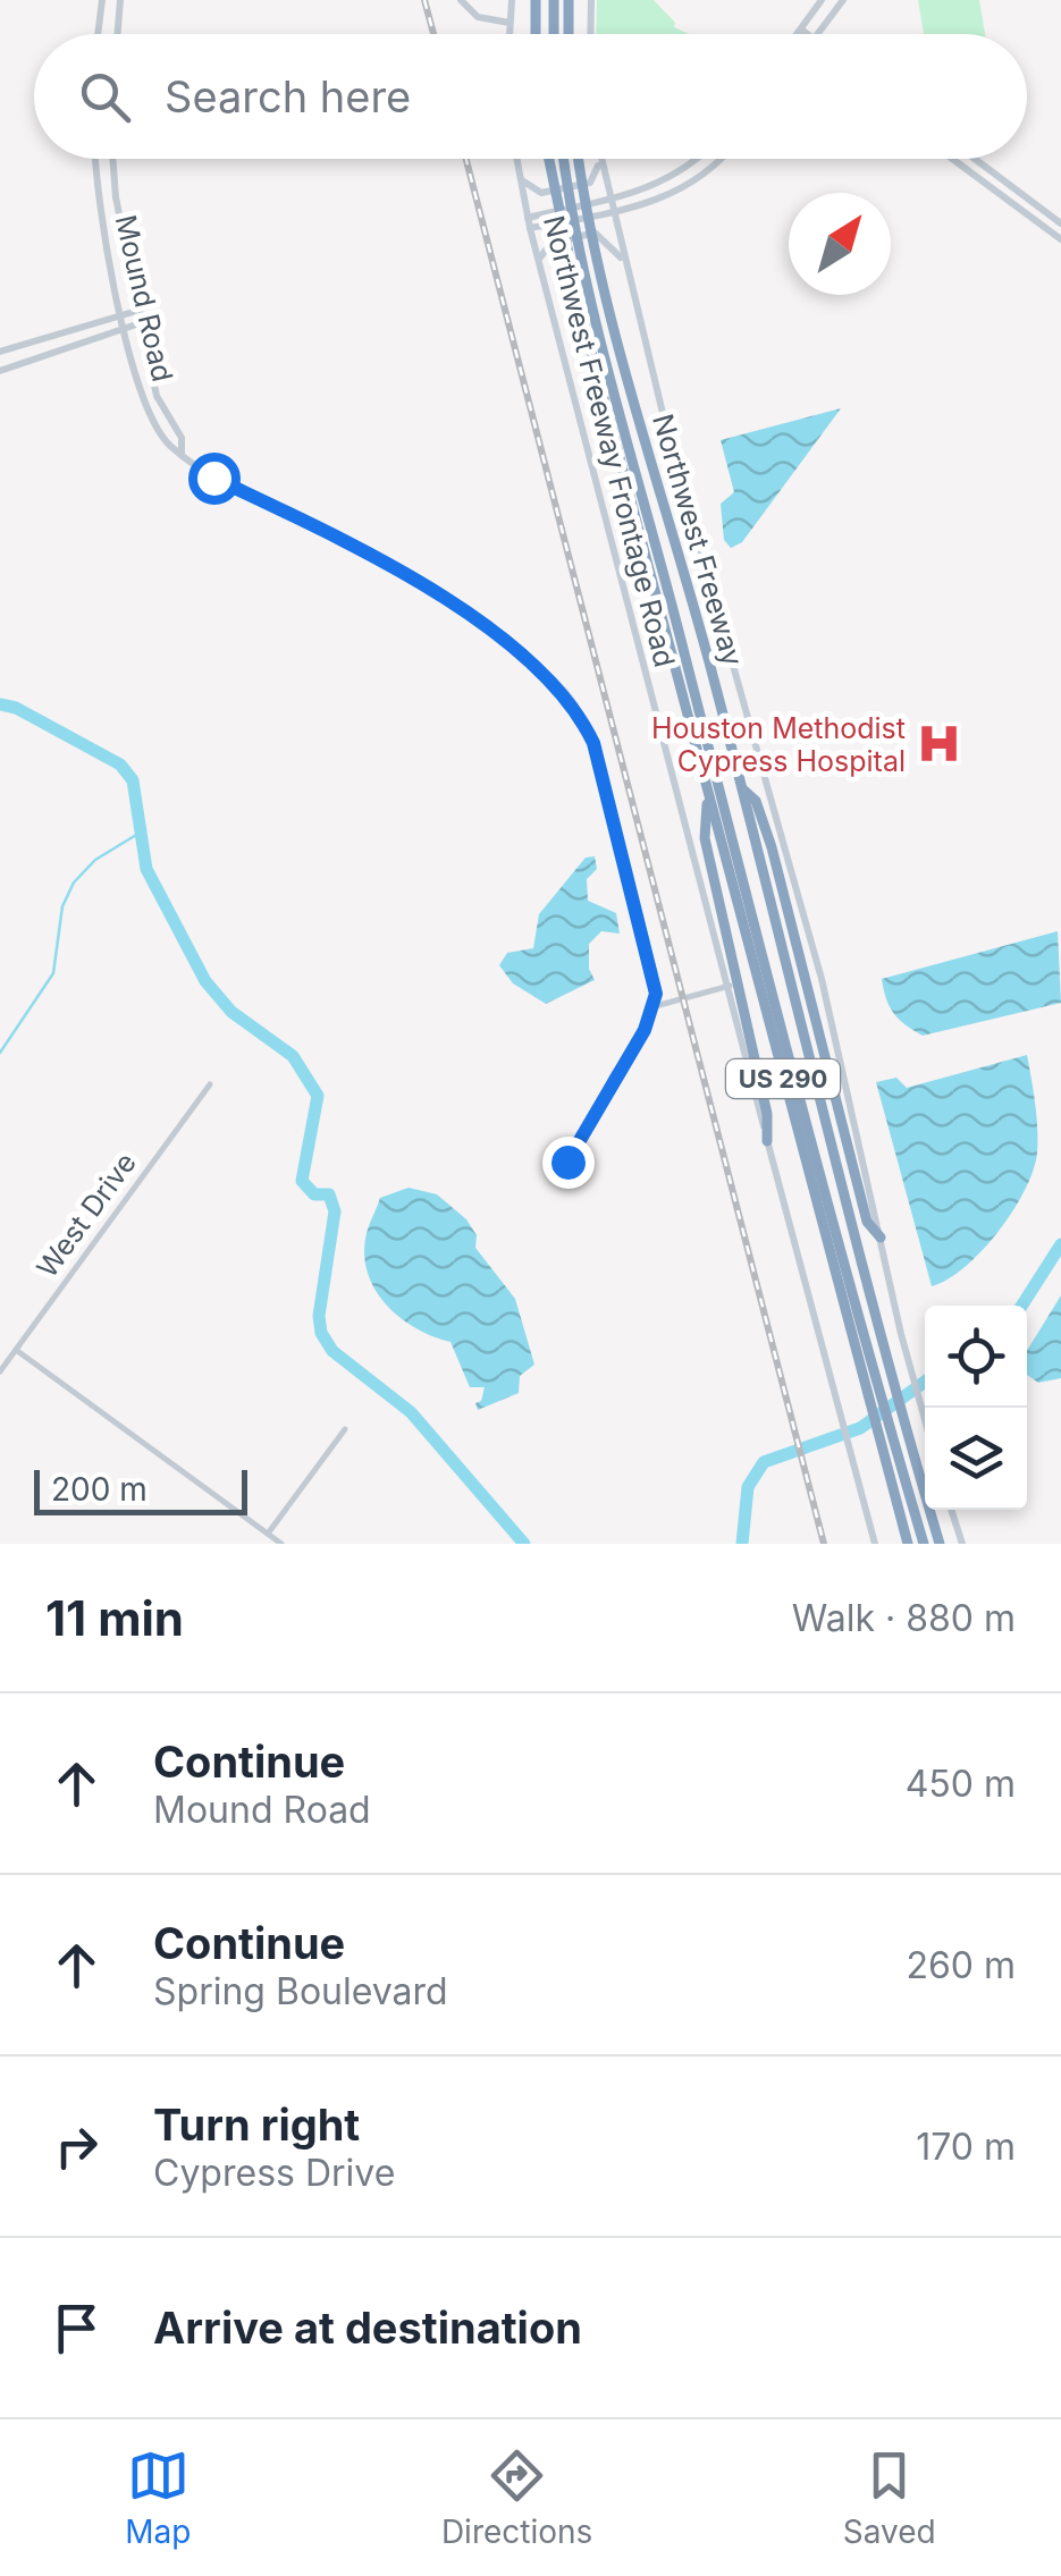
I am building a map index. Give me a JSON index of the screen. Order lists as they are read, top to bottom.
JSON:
{
  "streets": {
    "highway": ["Northwest Freeway", "US 290"],
    "main road": ["Northwest Freeway Frontage Road"],
    "street": ["Mound Road", "West Drive"]
  },
  "places": {
    "hospital": ["Houston Methodist Cypress Hospital"]
  },
  "scale_bar": "200 m",
  "north": "top right",
  "page": {
    "search": "Search here",
    "scale": "200 m",
    "heading": ["11 min", "Walk · 880 m"],
    "list": [
      ["Continue", "Mound Road", "450 m"],
      ["Continue", "Spring Boulevard", "260 m"],
      ["Turn right", "Cypress Drive", "170 m"],
      "Arrive at destination"
    ],
    "nav": ["Map", "Directions", "Saved"]
  }
}
